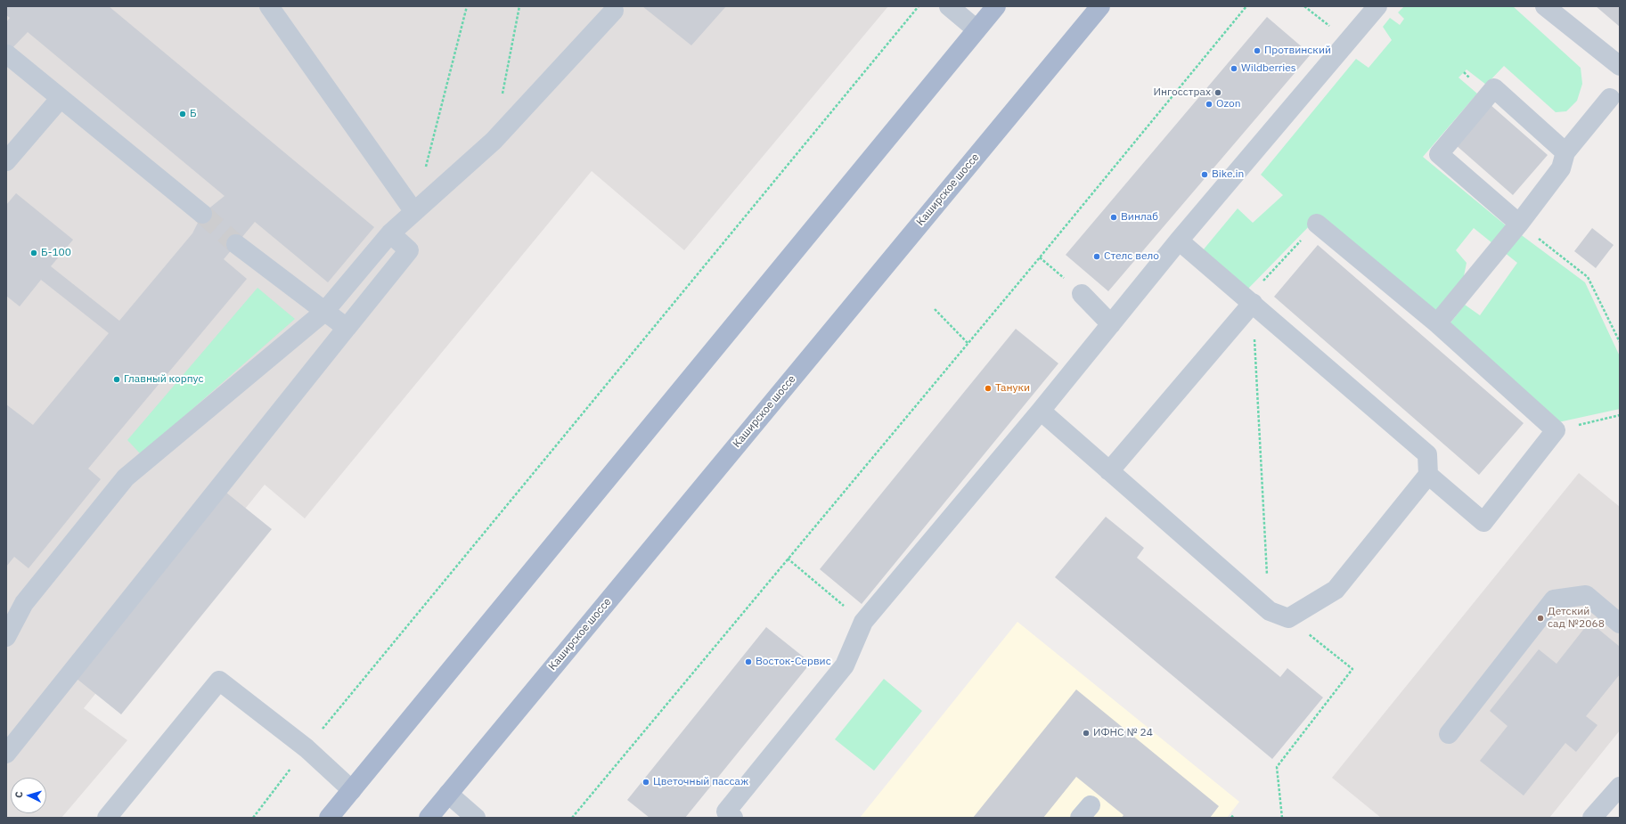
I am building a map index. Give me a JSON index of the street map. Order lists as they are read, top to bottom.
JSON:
{
  "streets": {
    "main road": ["Каширское шоссе"]
  },
  "places": [
    "Протвинский",
    "Wildberries",
    "Ингосстрах",
    "Ozon",
    "Б",
    "Bike.in",
    "Винлаб",
    "Б-100",
    "Стелс вело",
    "Главный корпус",
    "Тануки",
    "Детский сад №2068",
    "Восток-Сервис",
    "ИФНС № 24",
    "Цветочный пассаж"
  ],
  "north": "left"
}
